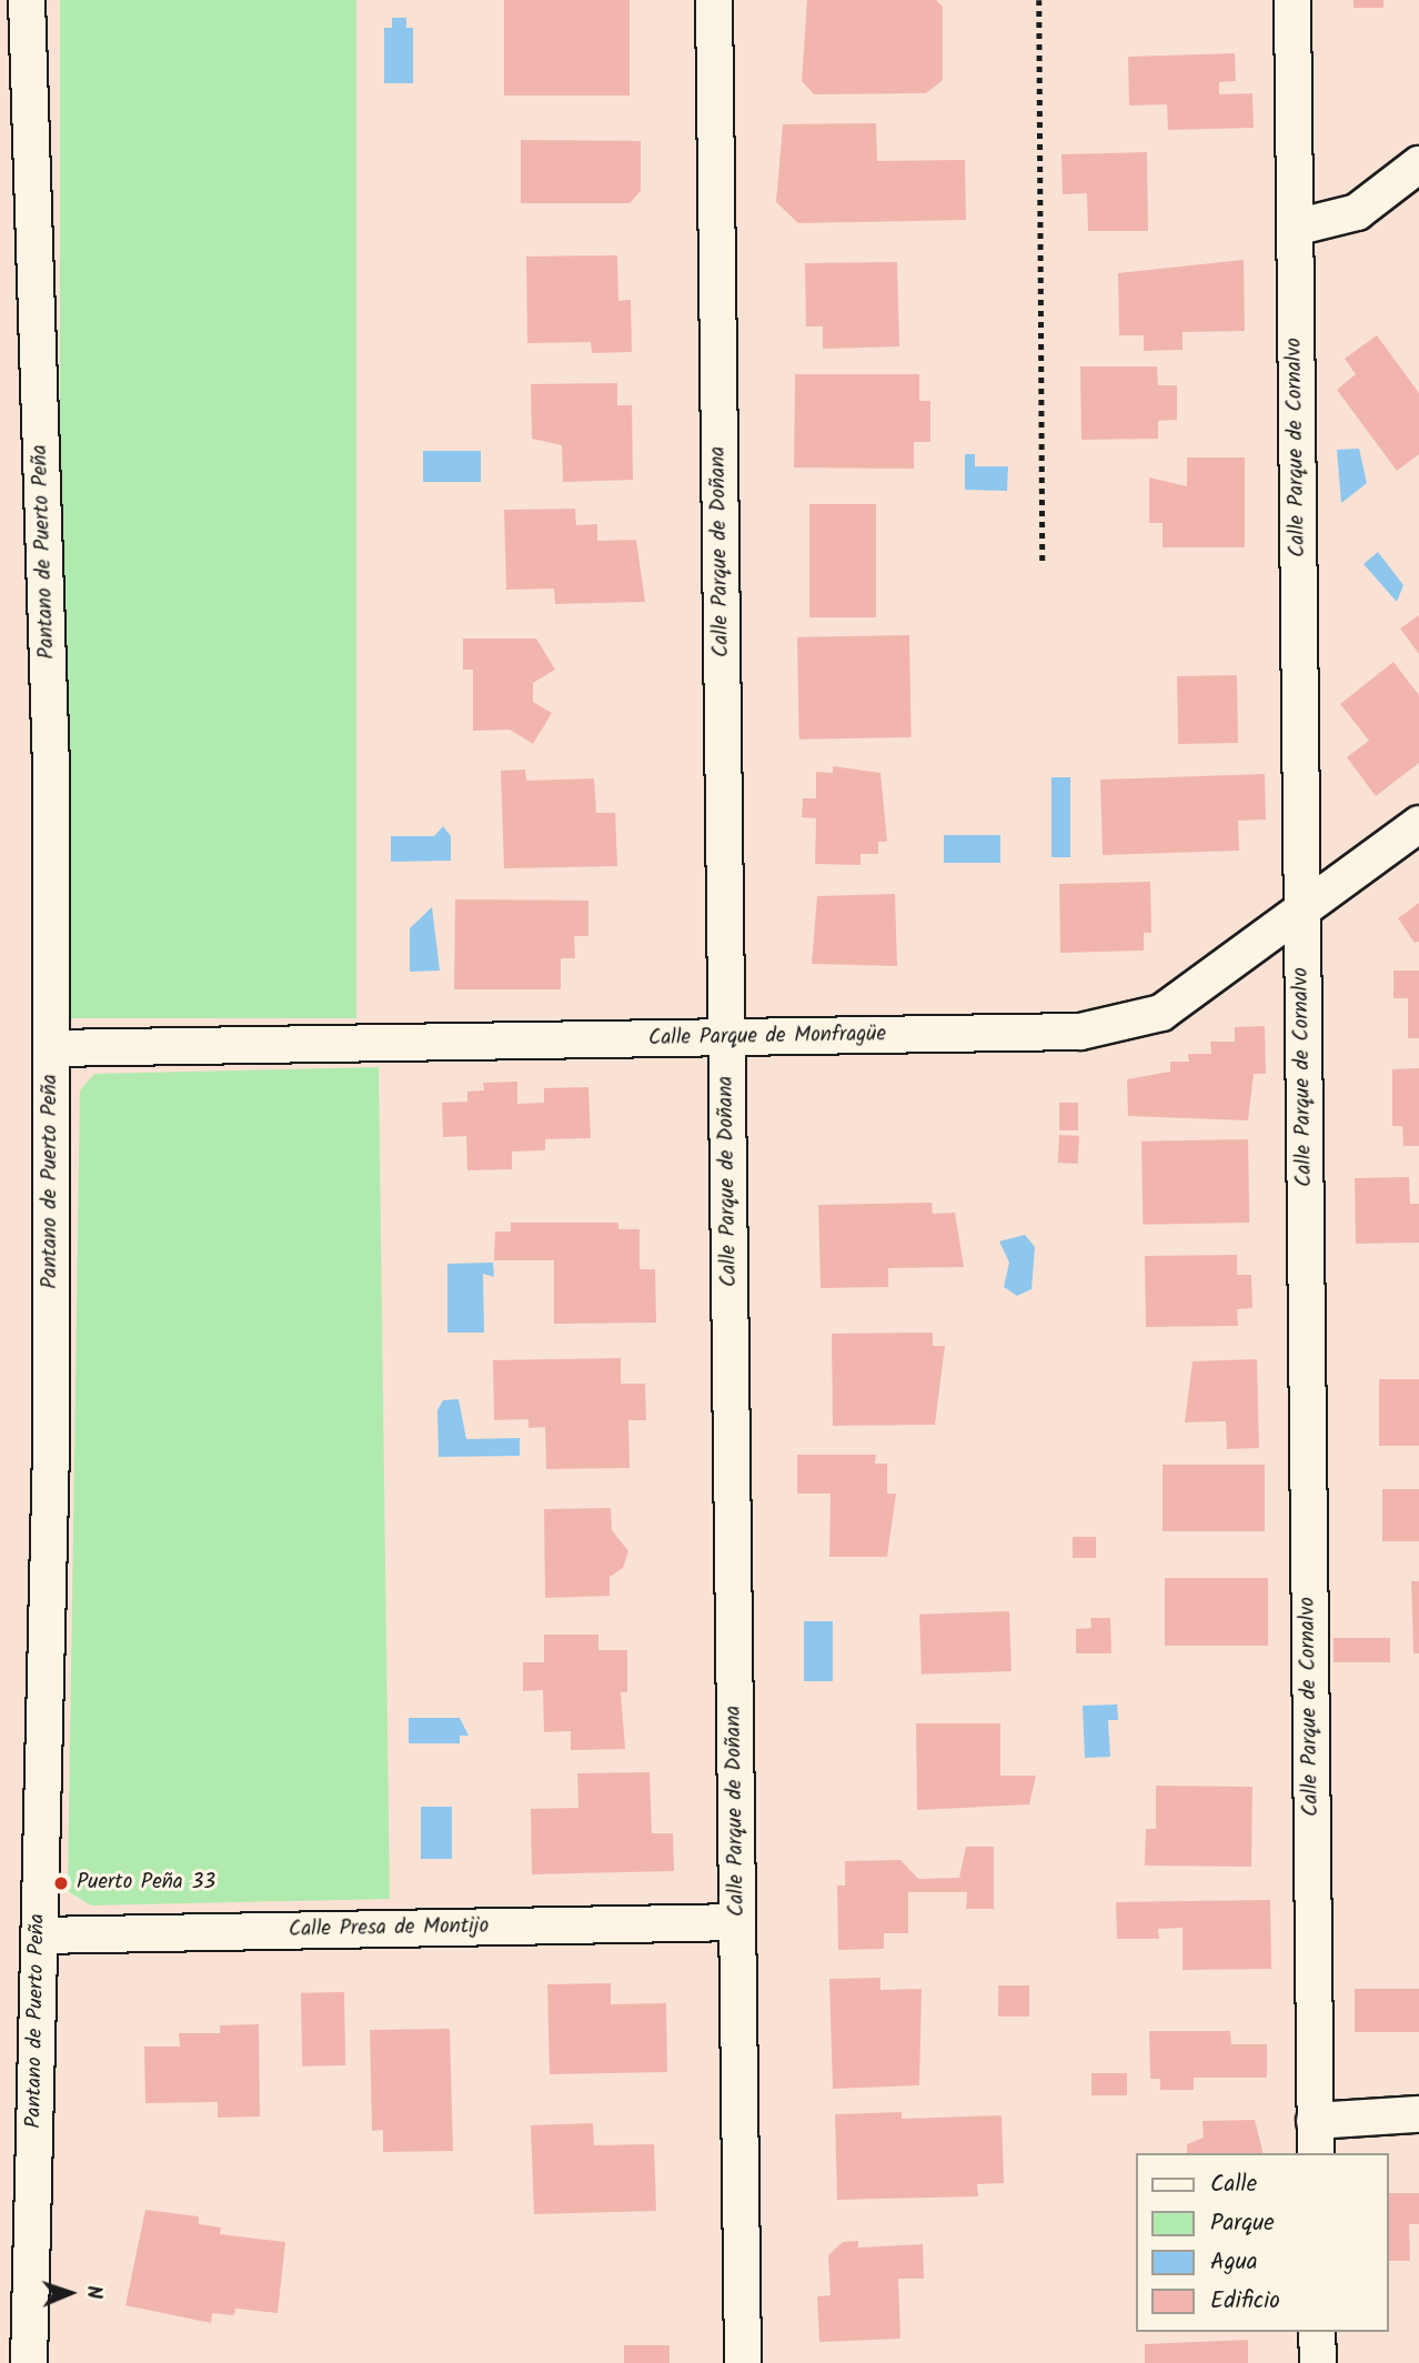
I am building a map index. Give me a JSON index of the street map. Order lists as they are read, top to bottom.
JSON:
{
  "streets": {
    "street": [
      "Calle Parque de Cornalvo",
      "Pantano de Puerto Peña",
      "Calle Parque de Doñana",
      "Calle Parque de Monfragüe",
      "Calle Presa de Montijo"
    ]
  },
  "crossings": [
    ["Calle Parque de Cornalvo", "Calle Parque de Monfragüe"],
    ["Pantano de Puerto Peña", "Calle Parque de Monfragüe"],
    ["Pantano de Puerto Peña", "Calle Presa de Montijo"],
    ["Calle Parque de Doñana", "Calle Parque de Monfragüe"],
    ["Calle Parque de Doñana", "Calle Presa de Montijo"]
  ],
  "places": ["Puerto Peña 33"],
  "legend": [
    "Calle",
    "Parque",
    "Agua",
    "Edificio"
  ],
  "north": "right"
}
